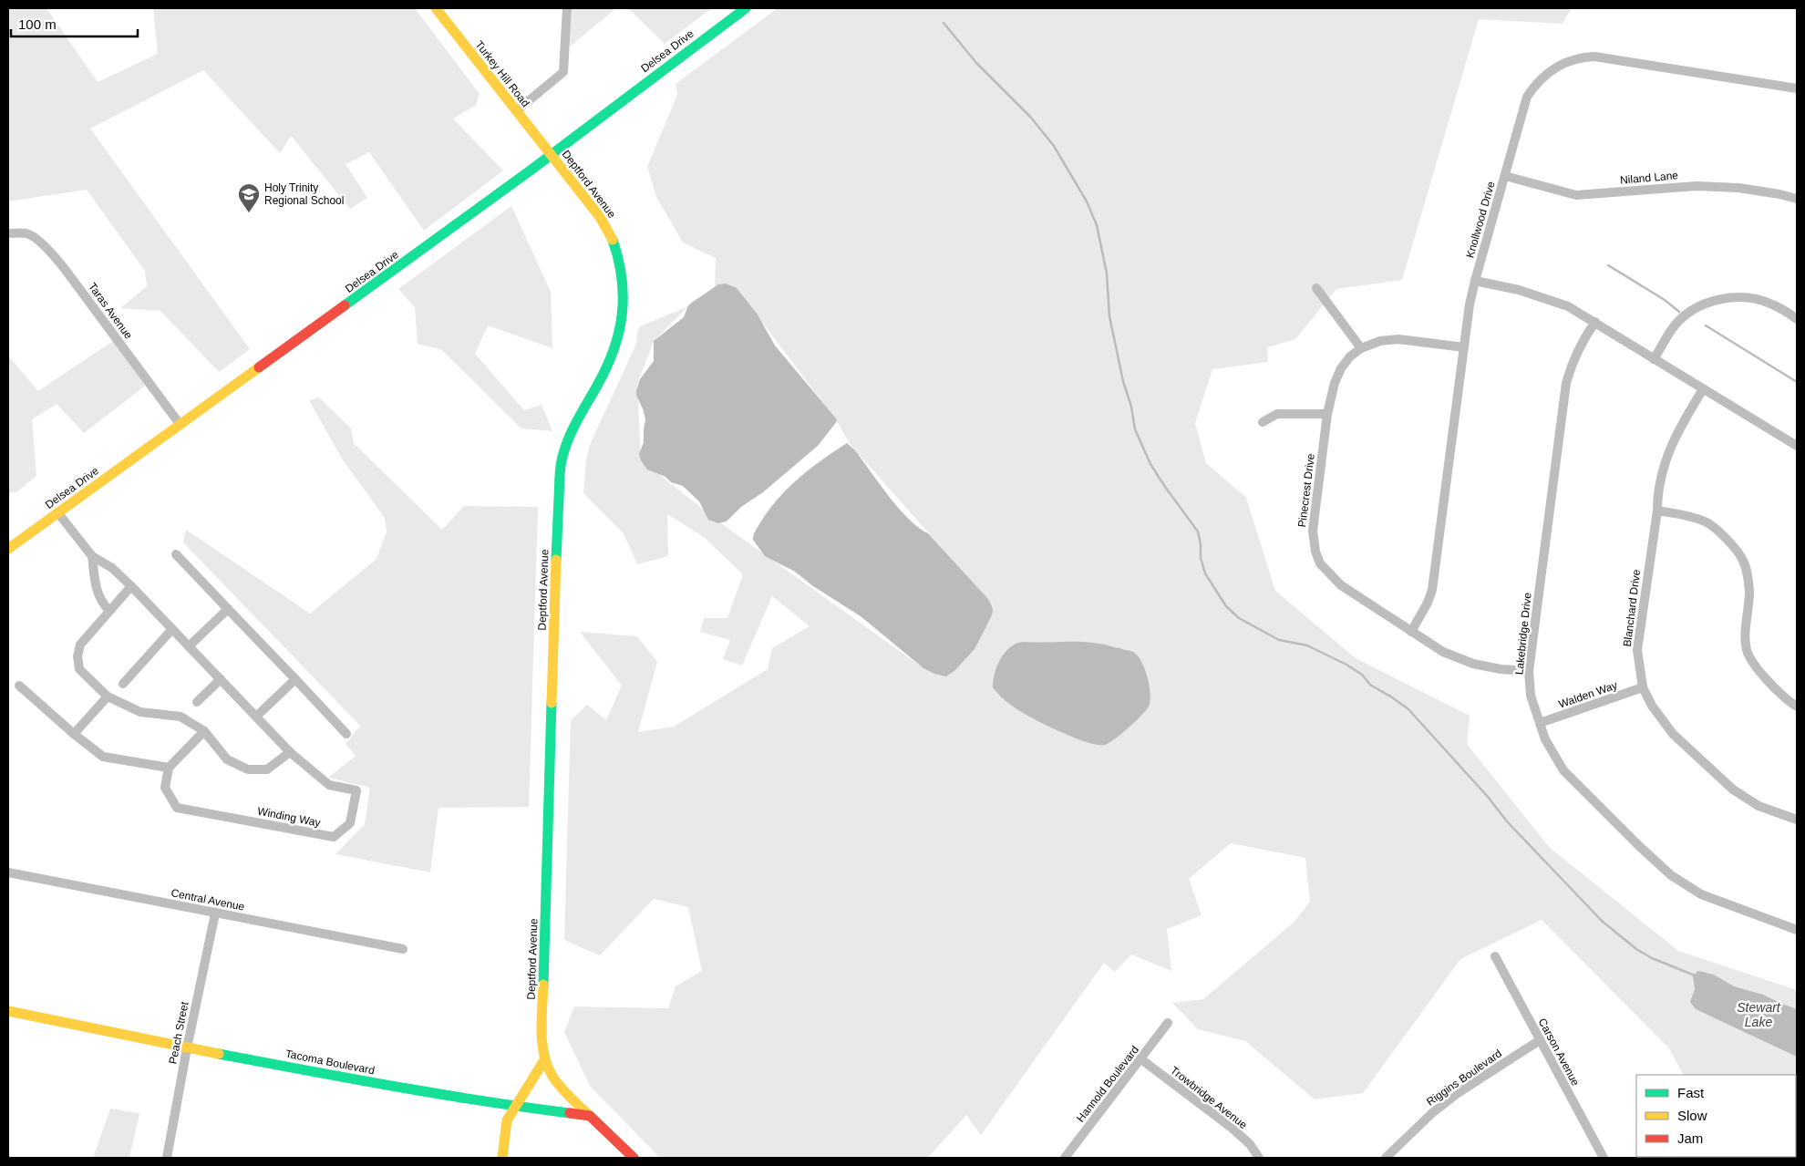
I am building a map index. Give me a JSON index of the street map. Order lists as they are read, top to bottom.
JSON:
{
  "streets": {
    "street": [
      "Delsea Drive",
      "Turkey Hill Road",
      "Niland Lane",
      "Deptford Avenue",
      "Knollwood Drive",
      "Taras Avenue",
      "Pinecrest Drive",
      "Blanchard Drive",
      "Lakebridge Drive",
      "Walden Way",
      "Winding Way",
      "Central Avenue",
      "Peach Street",
      "Carson Avenue",
      "Tacoma Boulevard",
      "Riggins Boulevard",
      "Hannold Boulevard",
      "Trowbridge Avenue"
    ]
  },
  "crossings": [
    ["Delsea Drive", "Turkey Hill Road"],
    ["Delsea Drive", "Deptford Avenue"],
    ["Delsea Drive", "Taras Avenue"],
    ["Delsea Drive", "Winding Way"],
    ["Turkey Hill Road", "Deptford Avenue"],
    ["Niland Lane", "Knollwood Drive"],
    ["Deptford Avenue", "Tacoma Boulevard"],
    ["Knollwood Drive", "Pinecrest Drive"],
    ["Pinecrest Drive", "Lakebridge Drive"],
    ["Blanchard Drive", "Walden Way"],
    ["Lakebridge Drive", "Walden Way"],
    ["Central Avenue", "Peach Street"],
    ["Peach Street", "Tacoma Boulevard"],
    ["Carson Avenue", "Riggins Boulevard"],
    ["Hannold Boulevard", "Trowbridge Avenue"]
  ],
  "water": ["Stewart Lake"],
  "places": {
    "school or university": ["Holy Trinity Regional School"]
  },
  "legend": ["Fast", "Slow", "Jam"],
  "scale_bar": "100 m"
}
